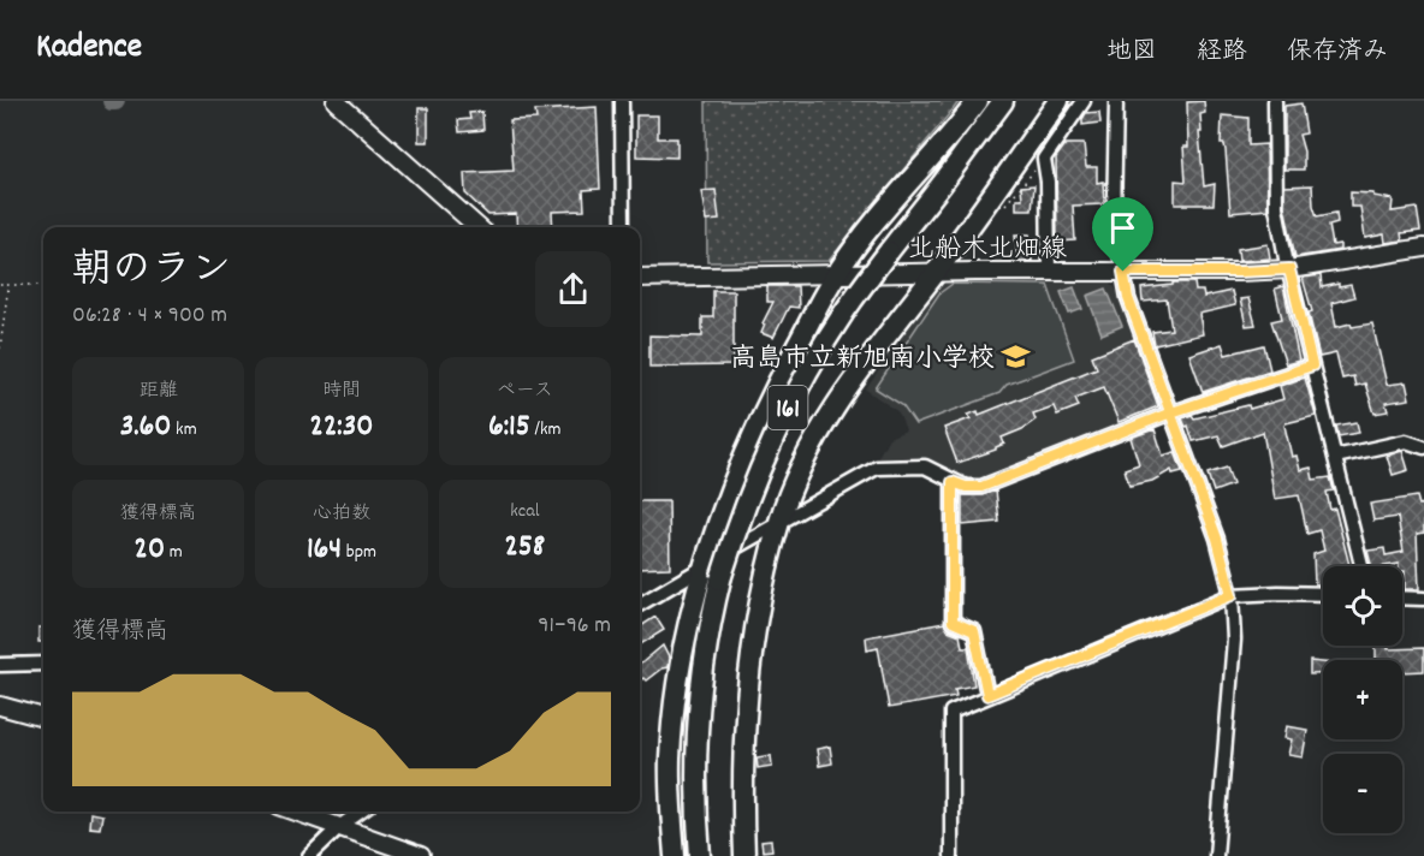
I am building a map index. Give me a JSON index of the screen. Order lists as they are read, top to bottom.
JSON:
{
  "streets": {
    "highway": ["161"],
    "main road": ["北船木北畑線"]
  },
  "places": {
    "school or university": ["高島市立新旭南小学校"]
  },
  "page": {
    "header": "Kadence",
    "nav": ["地図", "経路", "保存済み"],
    "heading": ["朝のラン", "06:28 · 4 × 900 m"],
    "stats": [
      ["距離", "3.60 km"],
      ["時間", "22:30"],
      ["ペース", "6:15 /km"],
      ["獲得標高", "20 m"],
      ["心拍数", "164 bpm"],
      ["kcal", "258"]
    ],
    "map_buttons": ["+", "−"],
    "chart": ["獲得標高", "91–96 m"]
  }
}
